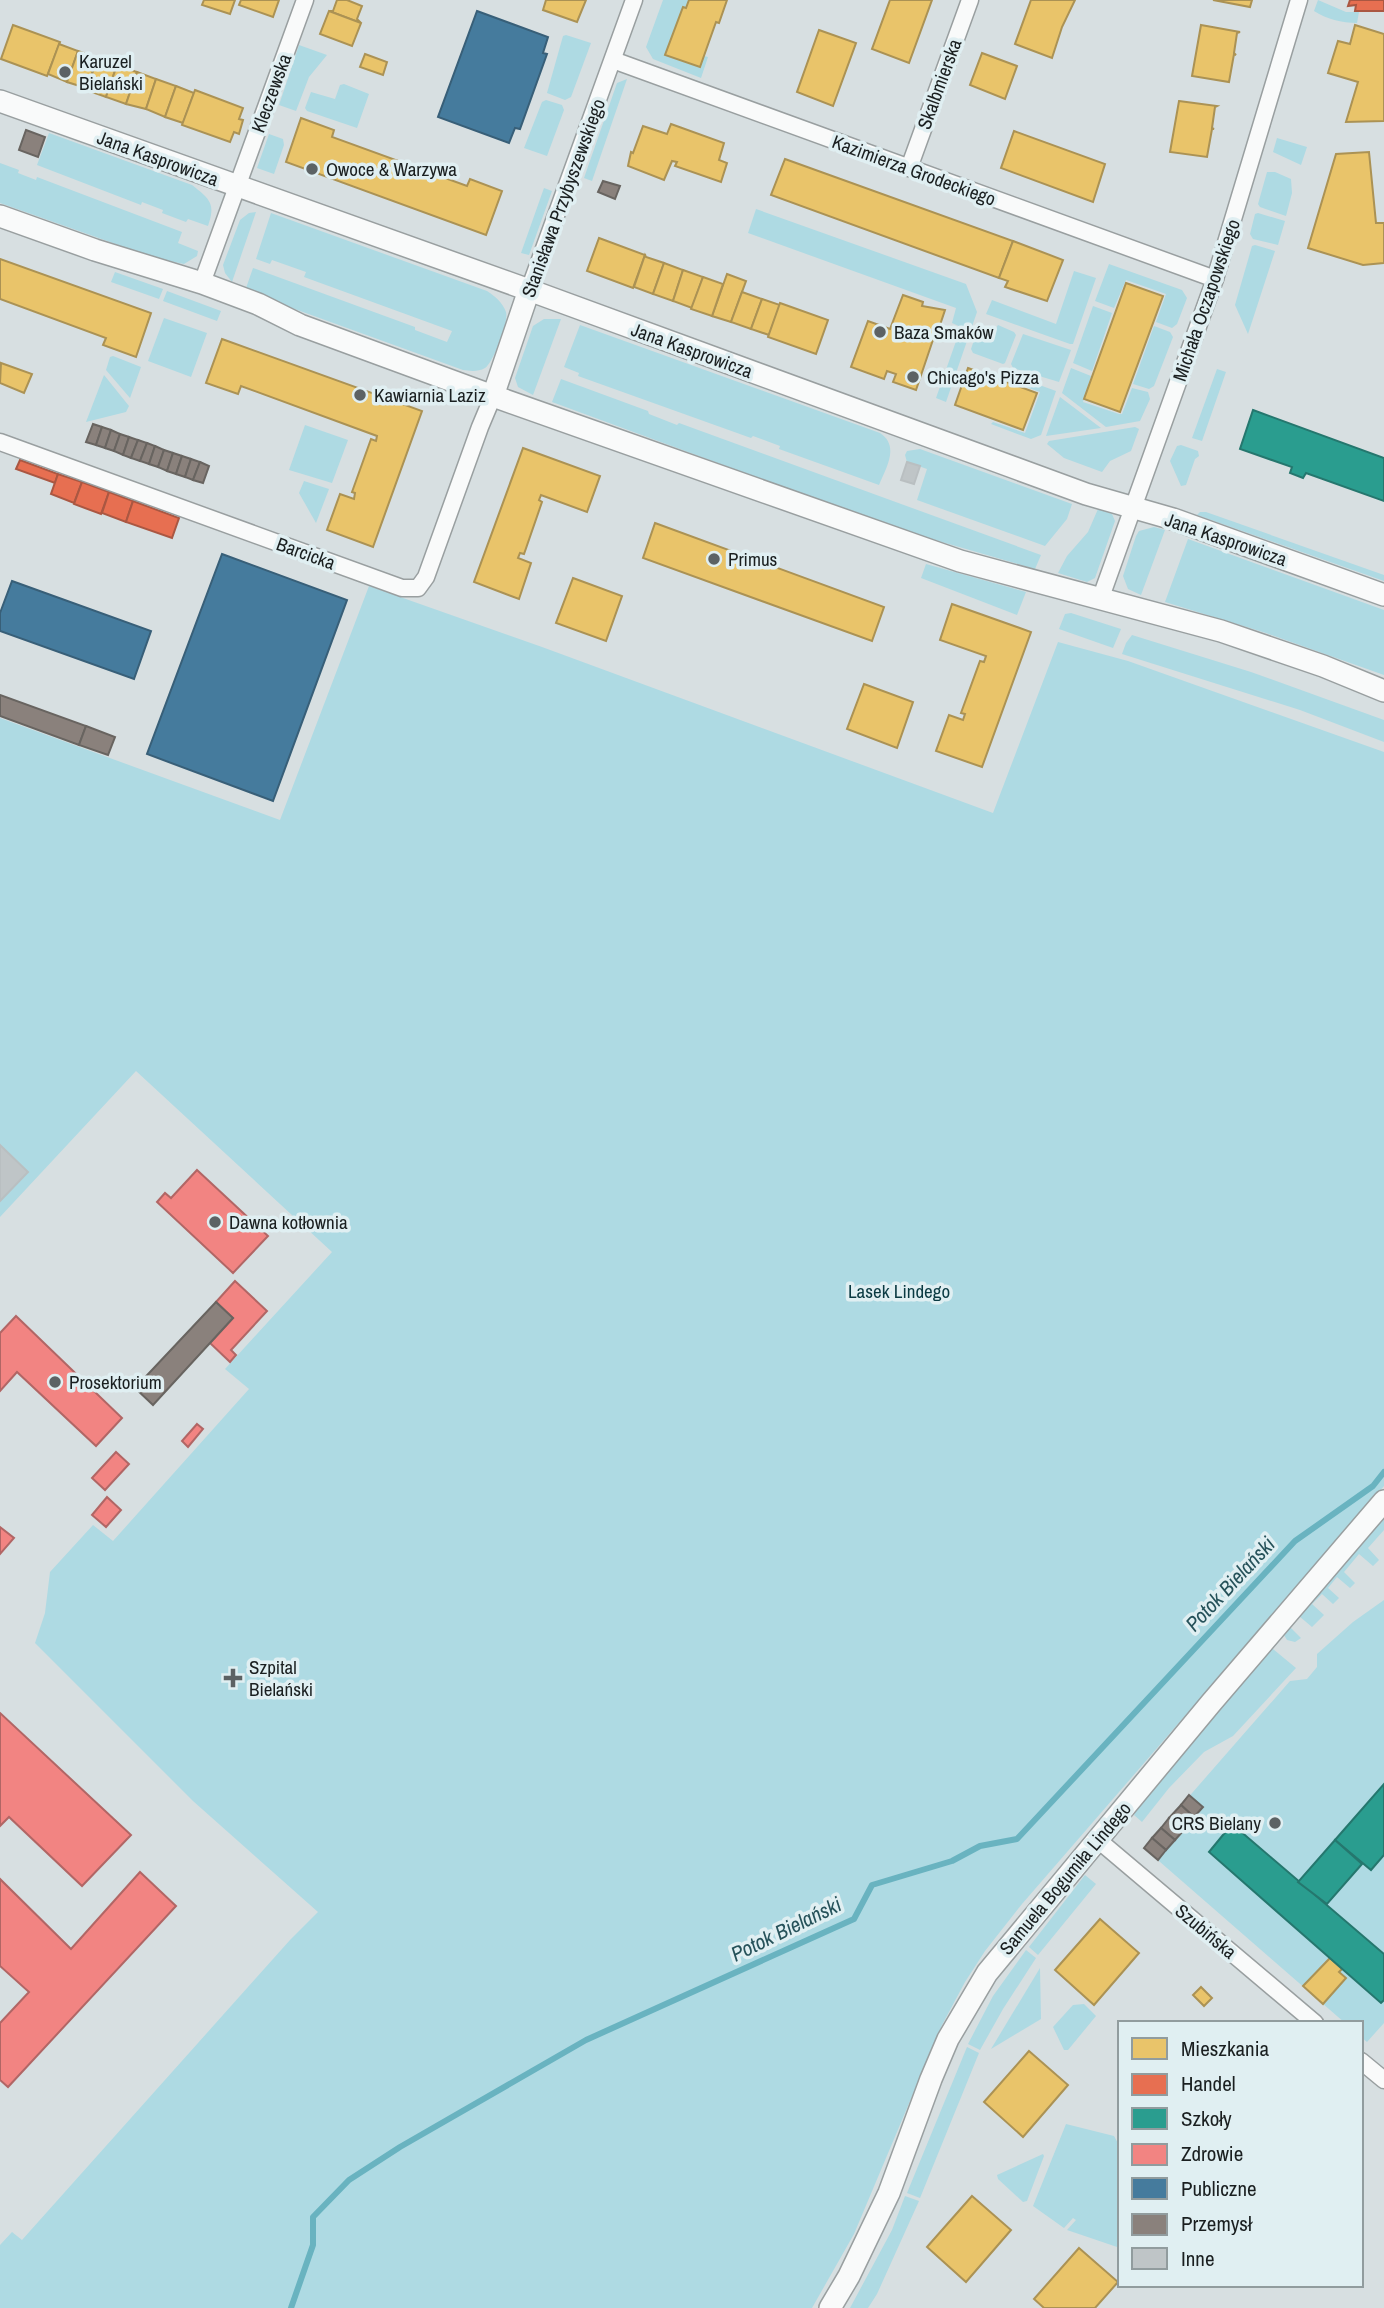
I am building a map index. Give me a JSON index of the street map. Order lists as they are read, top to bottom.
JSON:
{
  "streets": {
    "street": [
      "Skalbmierska",
      "Kleczewska",
      "Jana Kasprowicza",
      "Kazimierza Grodeckiego",
      "Stanisława Przybyszewskiego",
      "Michała Oczapowskiego",
      "Barcicka",
      "Samuela Bogumiła Lindego",
      "Szubińska"
    ]
  },
  "crossings": [
    ["Skalbmierska", "Kazimierza Grodeckiego"],
    ["Kleczewska", "Jana Kasprowicza"],
    ["Jana Kasprowicza", "Stanisława Przybyszewskiego"],
    ["Jana Kasprowicza", "Michała Oczapowskiego"],
    ["Kazimierza Grodeckiego", "Stanisława Przybyszewskiego"],
    ["Kazimierza Grodeckiego", "Michała Oczapowskiego"],
    ["Stanisława Przybyszewskiego", "Barcicka"],
    ["Samuela Bogumiła Lindego", "Szubińska"]
  ],
  "water": ["Potok Bielański"],
  "parks": ["Lasek Lindego"],
  "places": {
    "other": [
      "Karuzel Bielański",
      "Owoce & Warzywa",
      "Baza Smaków",
      "Chicago's Pizza",
      "Kawiarnia Laziz",
      "Primus",
      "Dawna kotłownia",
      "Prosektorium",
      "CRS Bielany"
    ],
    "health": ["Szpital Bielański"]
  },
  "legend": [
    "Mieszkania",
    "Handel",
    "Szkoły",
    "Zdrowie",
    "Publiczne",
    "Przemysł",
    "Inne"
  ]
}
